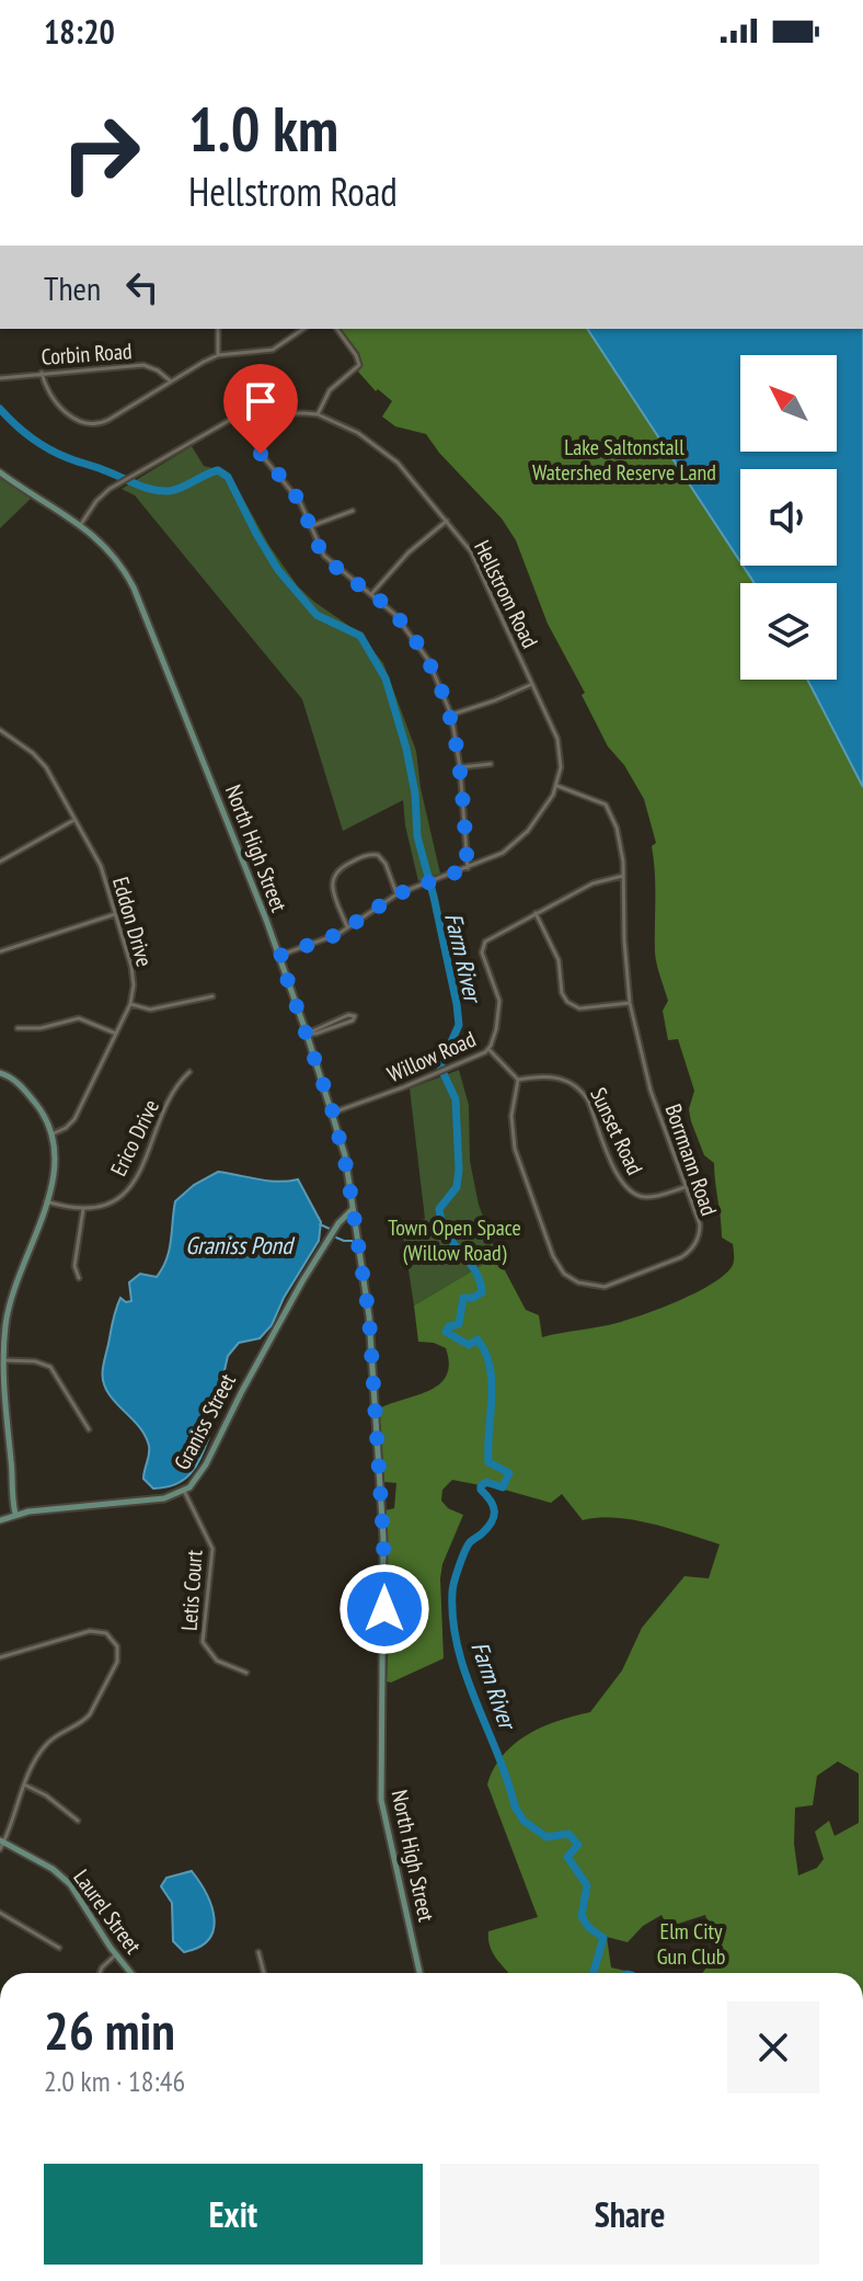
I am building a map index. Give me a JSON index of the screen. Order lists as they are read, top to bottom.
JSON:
{
  "streets": {
    "main road": ["North High Street", "Graniss Street", "Laurel Street"],
    "street": [
      "Corbin Road",
      "Hellstrom Road",
      "Eddon Drive",
      "Willow Road",
      "Sunset Road",
      "Erico Drive",
      "Borrmann Road",
      "Letis Court"
    ]
  },
  "crossings": [
    ["Hellstrom Road", "North High Street"],
    ["Hellstrom Road", "Borrmann Road"],
    ["North High Street", "Willow Road"],
    ["North High Street", "Graniss Street"],
    ["Willow Road", "Borrmann Road"],
    ["Sunset Road", "Borrmann Road"],
    ["Graniss Street", "Letis Court"]
  ],
  "water": ["Farm River", "Graniss Pond"],
  "parks": ["Lake Saltonstall Watershed Reserve Land", "Town Open Space (Willow Road)", "Elm City Gun Club"],
  "north": "top left",
  "page": {
    "status": "18:20",
    "turn": ["1.0 km", "Hellstrom Road"],
    "then": "Then",
    "heading": ["26 min", "2.0 km · 18:46"],
    "buttons": ["Exit", "Share"]
  }
}
